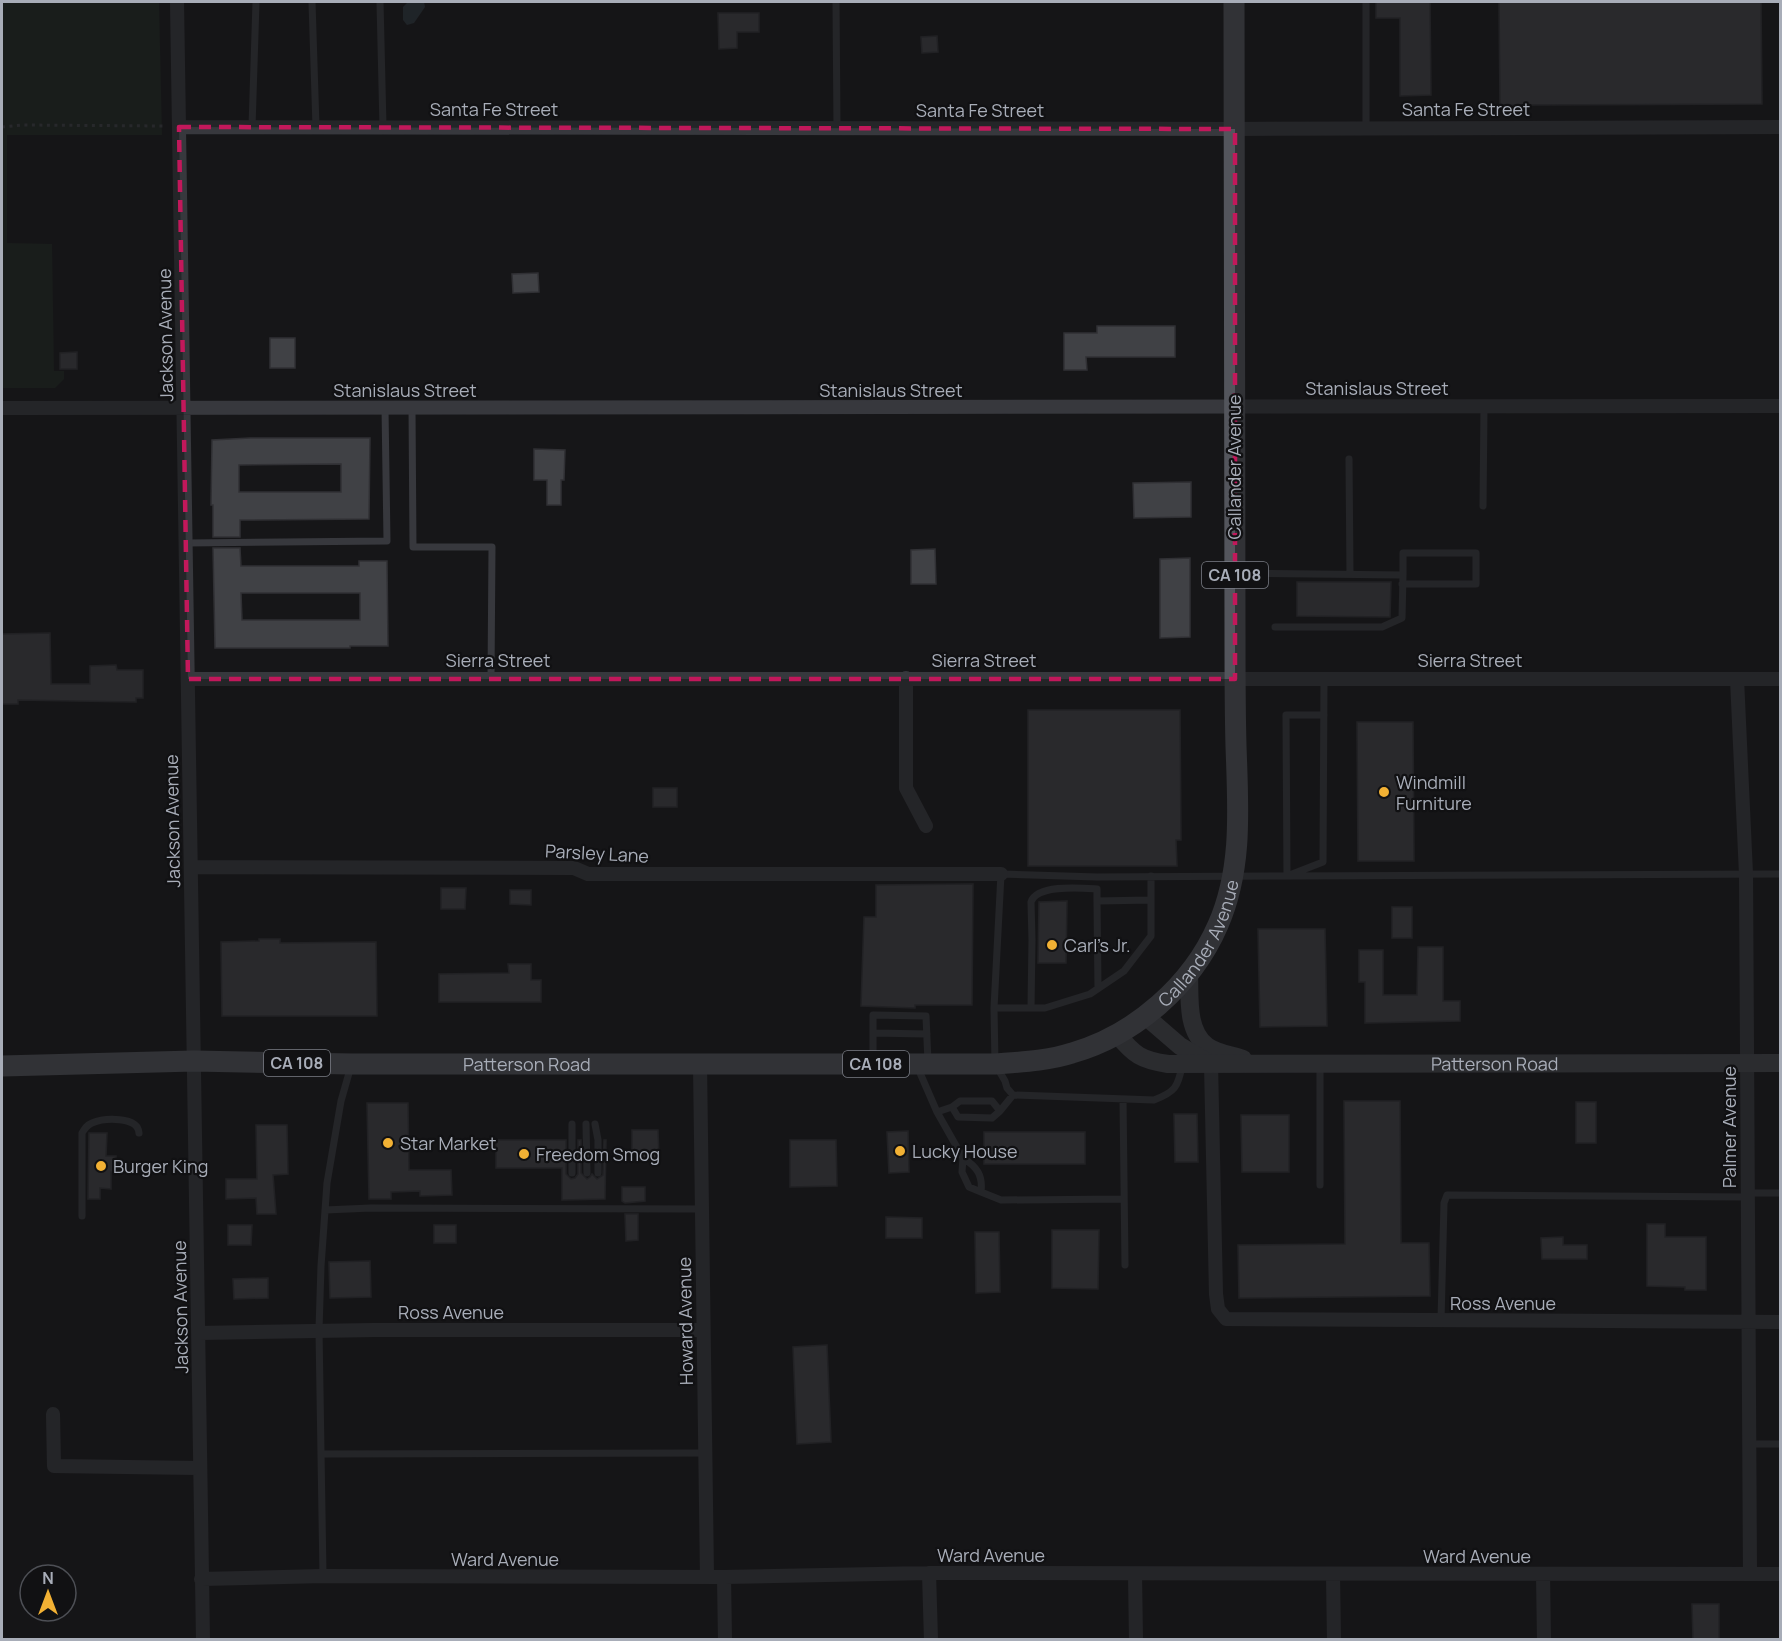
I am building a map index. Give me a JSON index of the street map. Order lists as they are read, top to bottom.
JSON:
{
  "streets": {
    "main road": ["Callander Avenue", "CA 108", "Patterson Road"],
    "street": [
      "Santa Fe Street",
      "Jackson Avenue",
      "Stanislaus Street",
      "Sierra Street",
      "Parsley Lane",
      "Palmer Avenue",
      "Ross Avenue",
      "Howard Avenue",
      "Ward Avenue"
    ]
  },
  "crossings": [
    ["Santa Fe Street", "Jackson Avenue"],
    ["Santa Fe Street", "Callander Avenue"],
    ["Jackson Avenue", "Stanislaus Street"],
    ["Jackson Avenue", "Sierra Street"],
    ["Jackson Avenue", "Parsley Lane"],
    ["Jackson Avenue", "Patterson Road"],
    ["Jackson Avenue", "Ross Avenue"],
    ["Jackson Avenue", "Ward Avenue"],
    ["Stanislaus Street", "Callander Avenue"],
    ["Callander Avenue", "Sierra Street"],
    ["Callander Avenue", "Patterson Road"],
    ["Sierra Street", "Palmer Avenue"],
    ["Patterson Road", "Palmer Avenue"],
    ["Patterson Road", "Ross Avenue"],
    ["Patterson Road", "Howard Avenue"],
    ["Palmer Avenue", "Ross Avenue"],
    ["Palmer Avenue", "Ward Avenue"],
    ["Ross Avenue", "Howard Avenue"],
    ["Howard Avenue", "Ward Avenue"]
  ],
  "places": [
    "Windmill Furniture",
    "Carl's Jr.",
    "Star Market",
    "Lucky House",
    "Freedom Smog",
    "Burger King"
  ],
  "north": "top"
}
